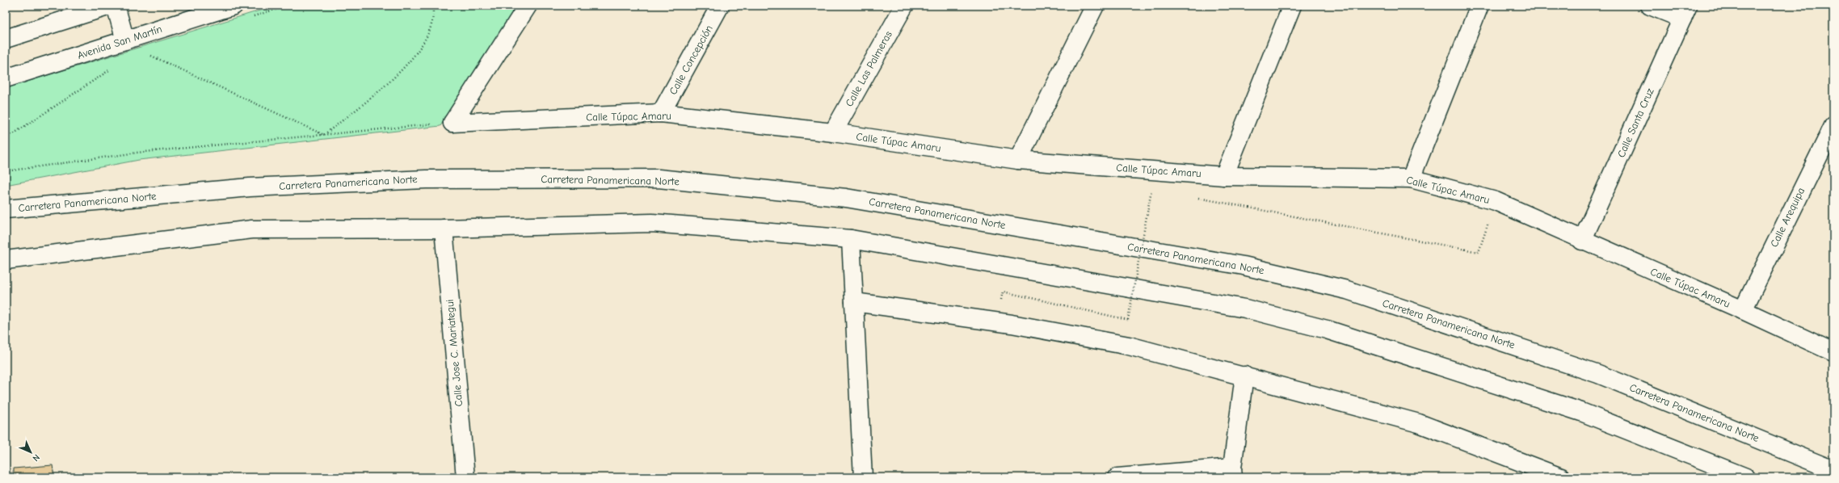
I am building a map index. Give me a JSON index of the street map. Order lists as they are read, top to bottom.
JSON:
{
  "streets": {
    "main road": [
      "Avenida San Martín",
      "Calle Concepción",
      "Calle Las Palmeras",
      "Calle Túpac Amaru",
      "Calle Santa Cruz",
      "Carretera Panamericana Norte",
      "Calle Arequipa",
      "Calle Jose C. Mariategui"
    ]
  },
  "crossings": [
    ["Calle Concepción", "Calle Túpac Amaru"],
    ["Calle Las Palmeras", "Calle Túpac Amaru"],
    ["Calle Túpac Amaru", "Calle Santa Cruz"],
    ["Calle Túpac Amaru", "Calle Arequipa"]
  ],
  "north": "bottom right"
}
